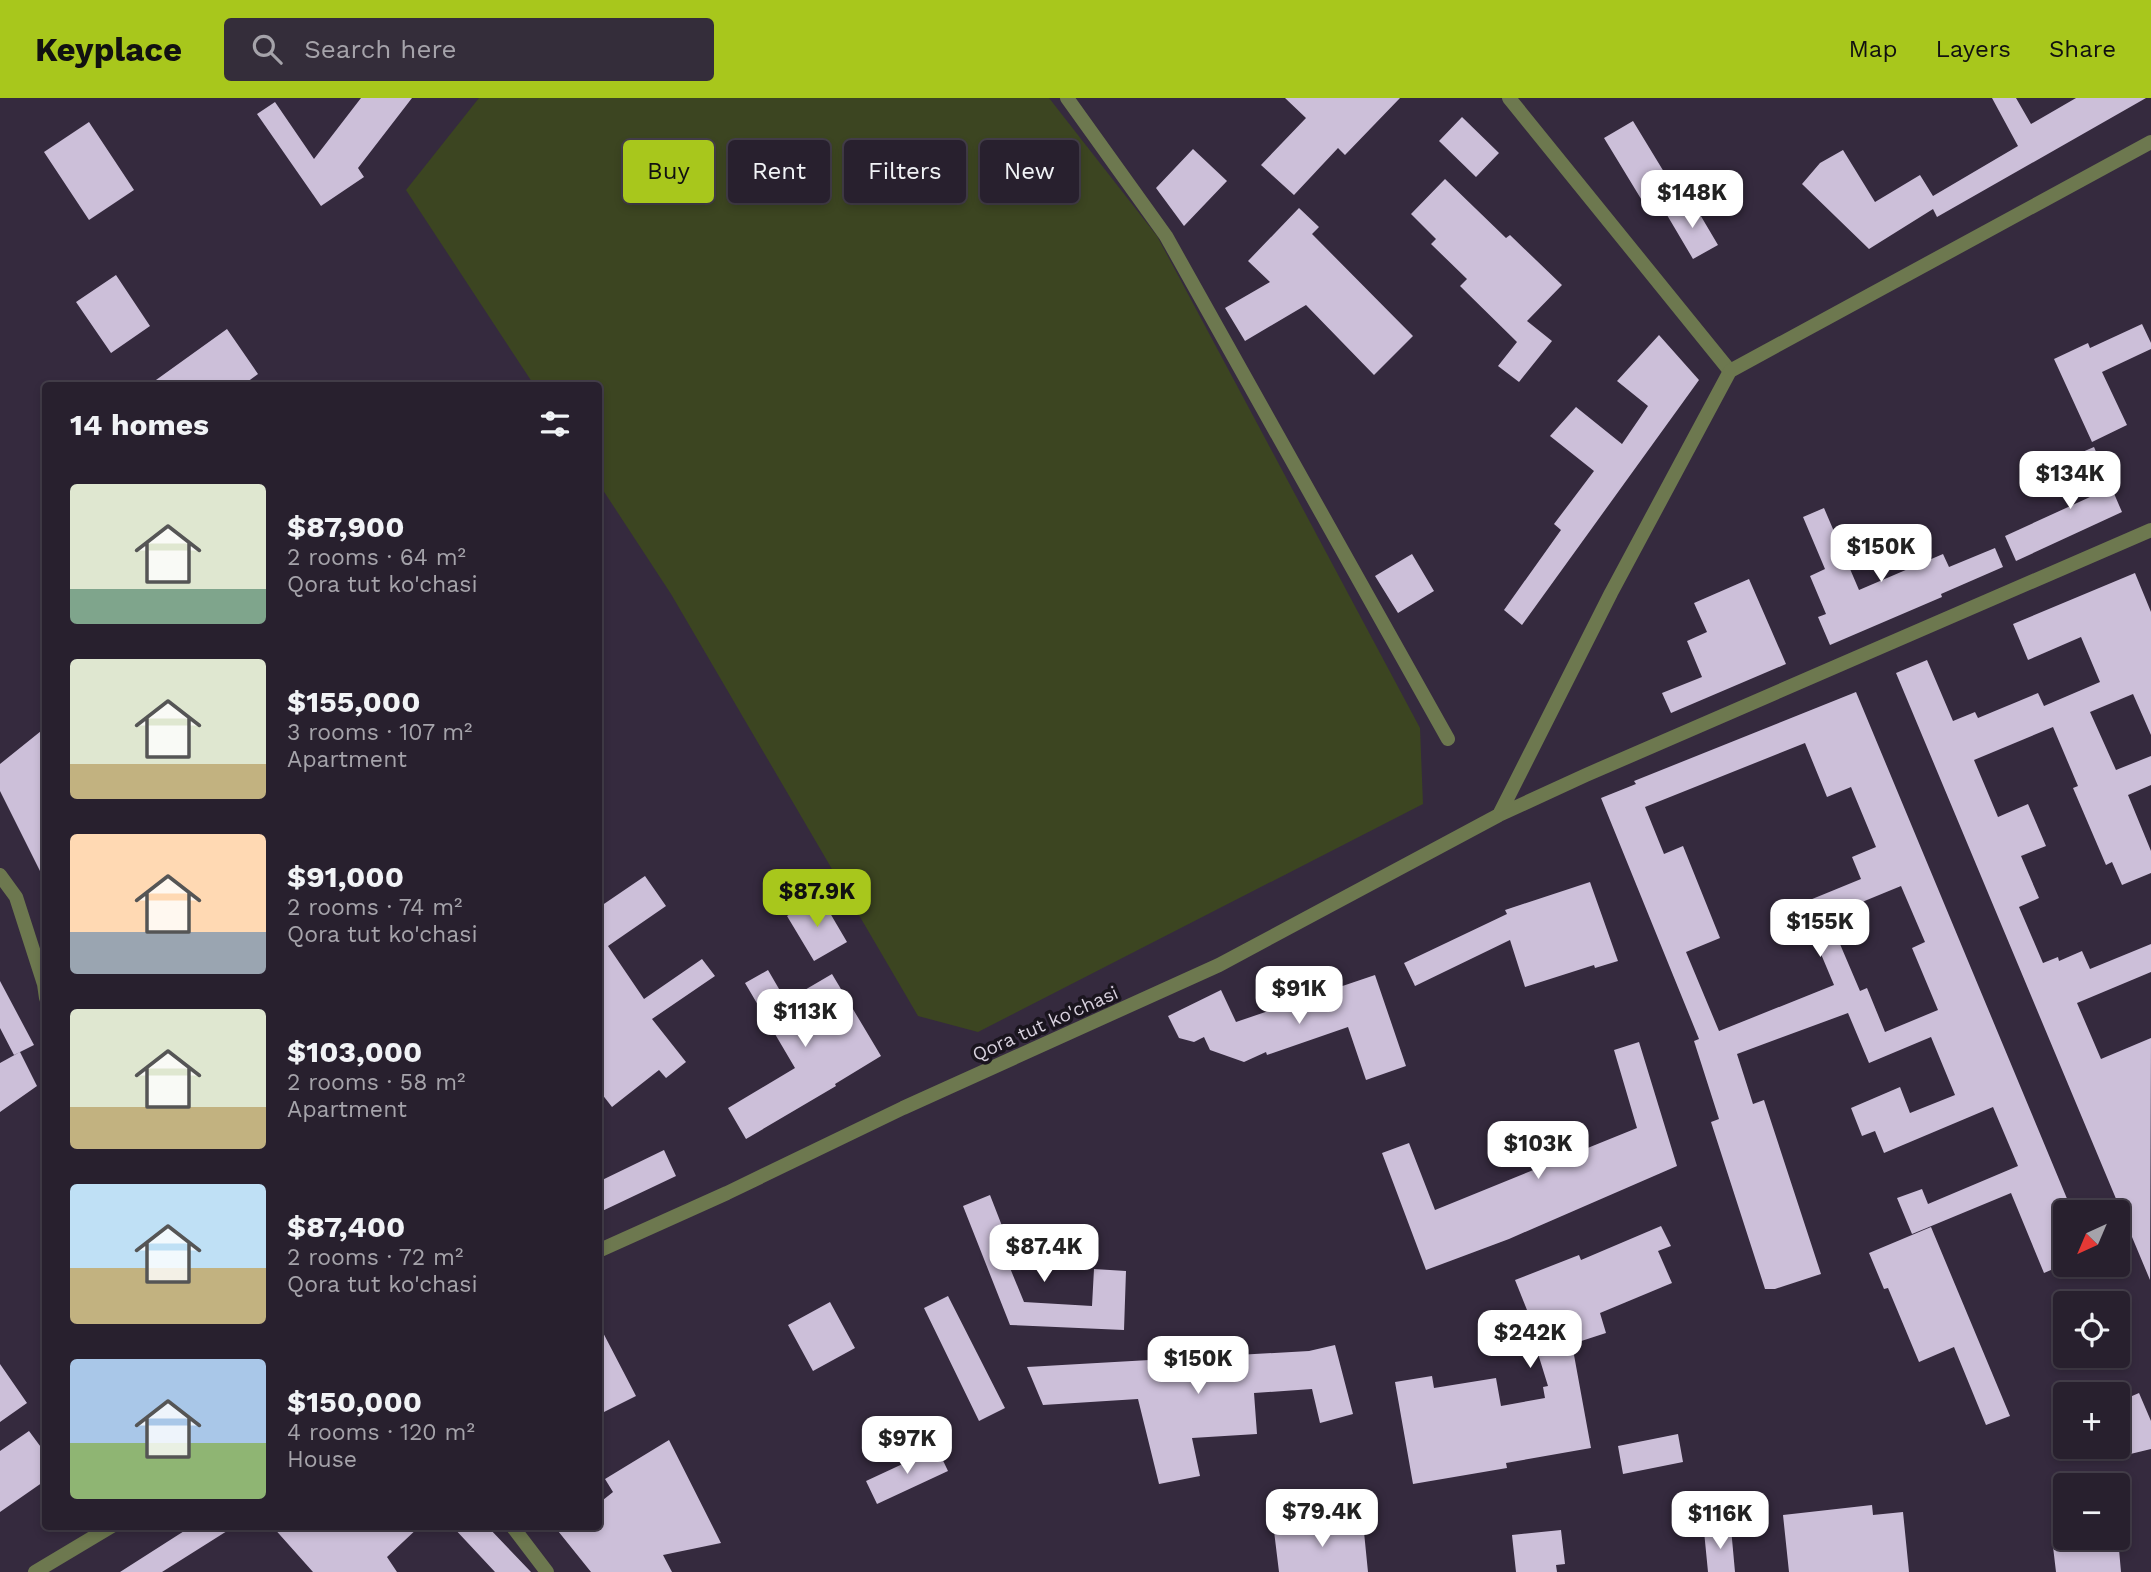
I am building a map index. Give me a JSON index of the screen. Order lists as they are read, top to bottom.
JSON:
{
  "streets": {
    "street": ["Qora tut ko'chasi"]
  },
  "north": "bottom left",
  "page": {
    "header": "Keyplace",
    "search": "Search here",
    "nav": ["Map", "Layers", "Share"],
    "chip": [
      "Buy",
      "Rent",
      "Filters",
      "New"
    ],
    "price": [
      "$148K",
      "$134K",
      "$150K",
      "$87.9K",
      "$155K",
      "$91K",
      "$113K",
      "$103K",
      "$87.4K",
      "$242K",
      "$150K",
      "$97K",
      "$79.4K",
      "$116K"
    ],
    "heading": "14 homes",
    "list": [
      {
        "name": "$87,900",
        "note": "2 rooms · 64 m² · Qora tut ko'chasi"
      },
      {
        "name": "$155,000",
        "note": "3 rooms · 107 m² · Apartment"
      },
      {
        "name": "$91,000",
        "note": "2 rooms · 74 m² · Qora tut ko'chasi"
      },
      {
        "name": "$103,000",
        "note": "2 rooms · 58 m² · Apartment"
      },
      {
        "name": "$87,400",
        "note": "2 rooms · 72 m² · Qora tut ko'chasi"
      },
      {
        "name": "$150,000",
        "note": "4 rooms · 120 m² · House"
      }
    ],
    "map_buttons": ["+", "−"]
  }
}
